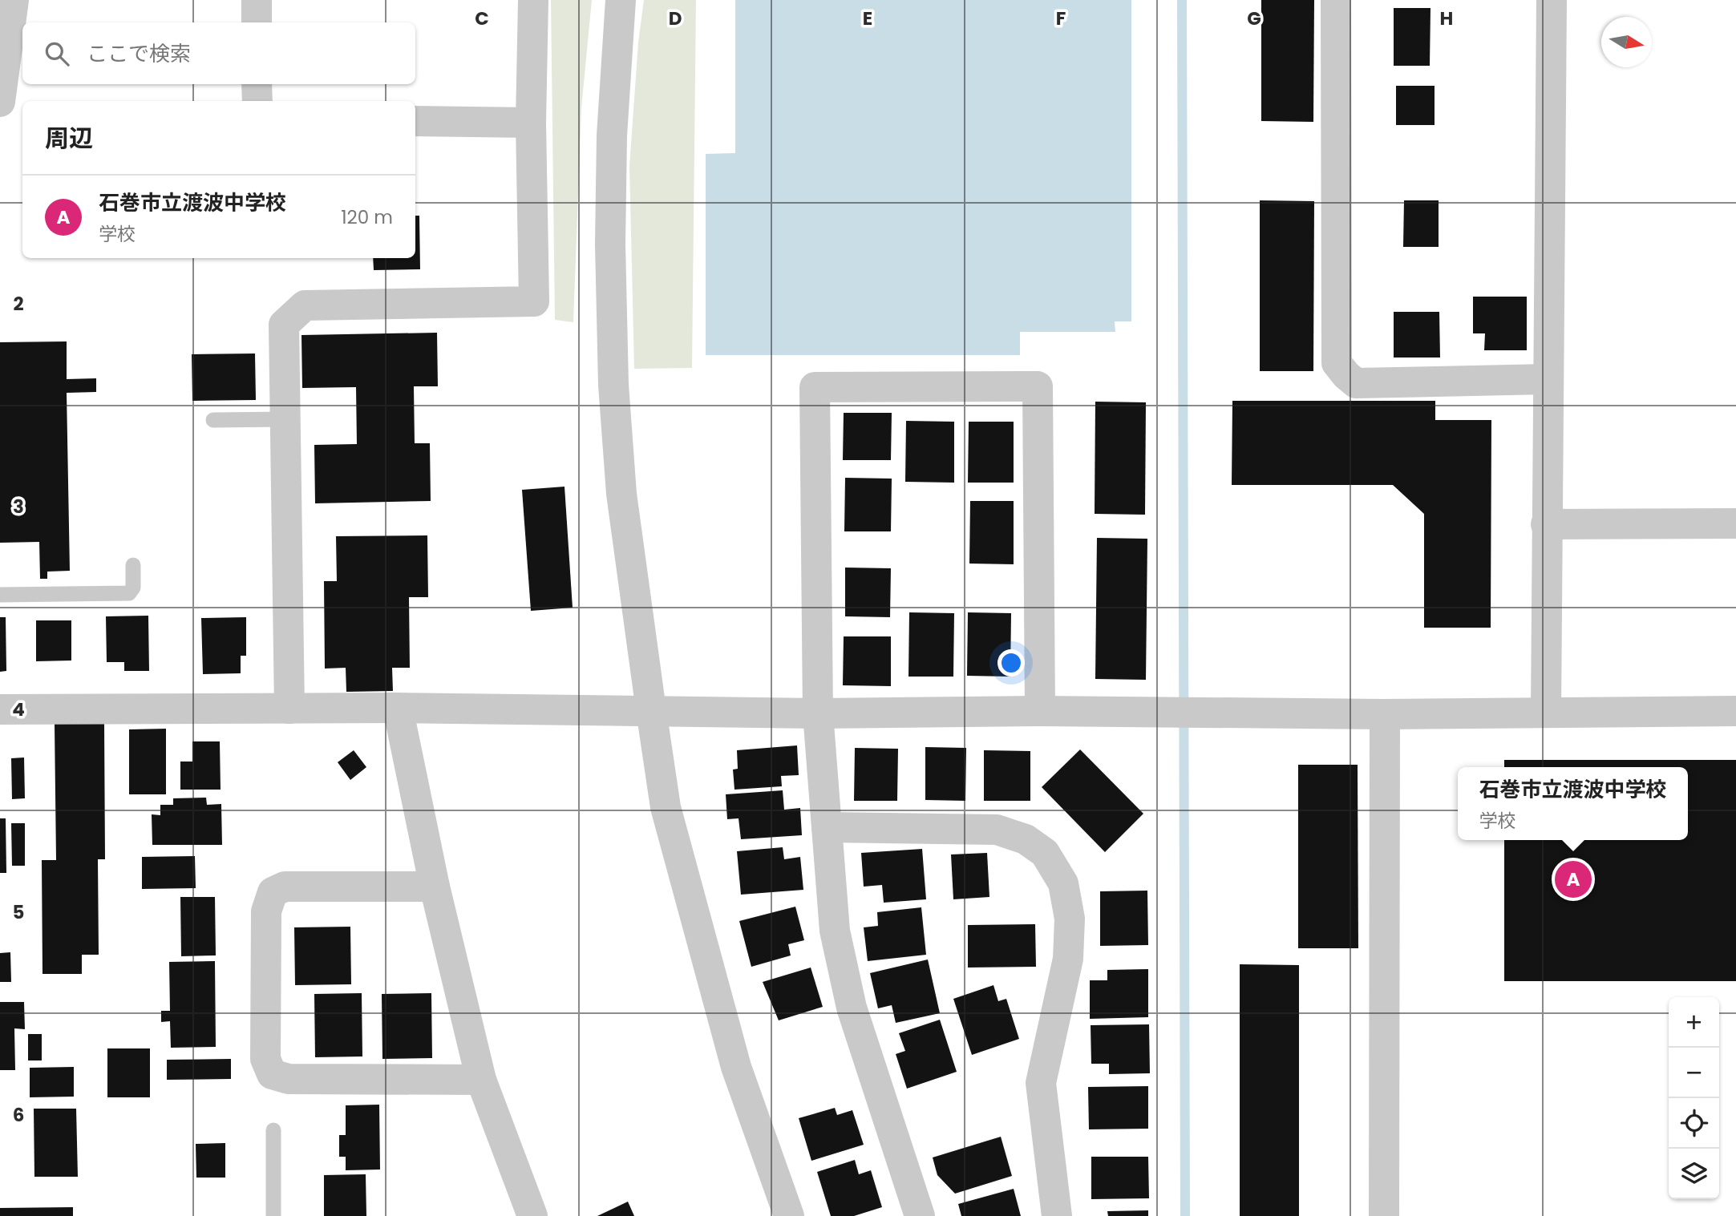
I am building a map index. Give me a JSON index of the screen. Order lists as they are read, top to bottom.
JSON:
{
  "north": "right",
  "page": {
    "search": "ここで検索",
    "heading": "周辺",
    "list": [
      {
        "mark": "A",
        "name": "石巻市立渡波中学校",
        "note": "学校",
        "value": "120 m"
      }
    ],
    "popup": ["石巻市立渡波中学校", "学校"],
    "pins": "A",
    "map_buttons": ["+", "−"]
  },
  "grid": {
    "columns": [
      "C",
      "D",
      "E",
      "F",
      "G",
      "H"
    ],
    "rows": [
      "2",
      "3",
      "4",
      "5",
      "6"
    ]
  }
}
